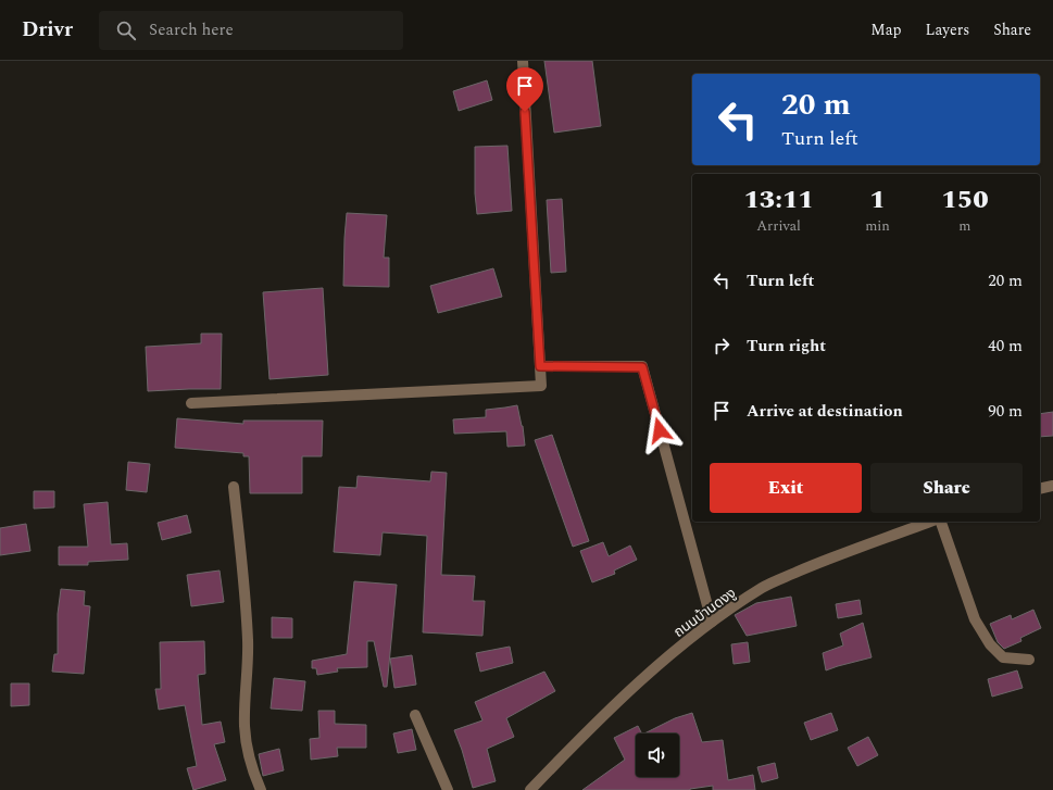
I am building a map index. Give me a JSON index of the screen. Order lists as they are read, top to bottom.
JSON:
{
  "streets": {
    "street": ["ถนนบ้านดงงู"]
  },
  "page": {
    "header": "Drivr",
    "search": "Search here",
    "nav": ["Map", "Layers", "Share"],
    "turn": ["20 m", "Turn left"],
    "eta": [
      "13:11",
      "Arrival",
      "1",
      "min",
      "150",
      "m"
    ],
    "list": [
      {
        "name": "Turn left",
        "value": "20 m"
      },
      {
        "name": "Turn right",
        "value": "40 m"
      },
      {
        "name": "Arrive at destination",
        "value": "90 m"
      }
    ],
    "buttons": ["Exit", "Share"]
  }
}
